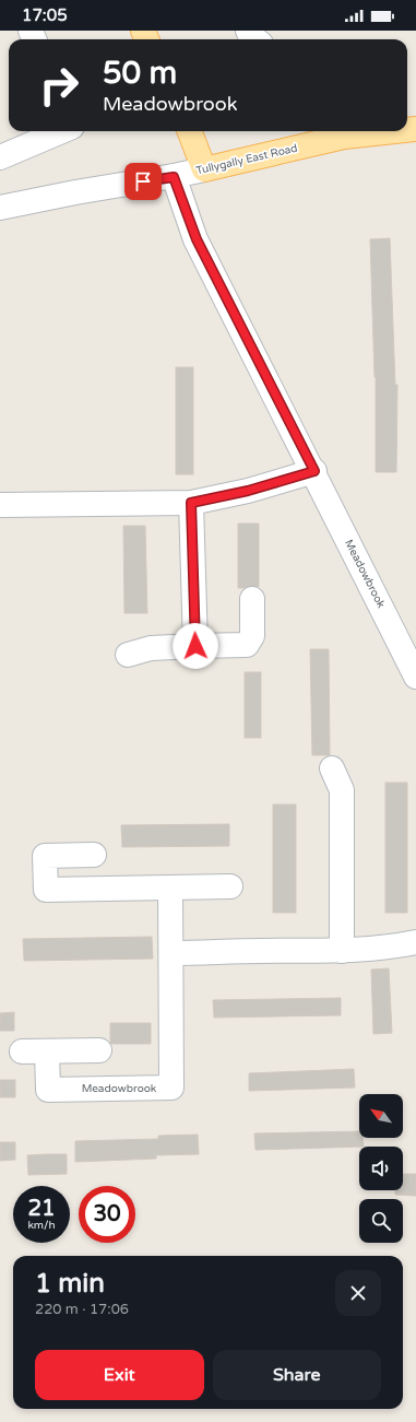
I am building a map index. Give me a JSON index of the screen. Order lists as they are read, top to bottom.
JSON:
{
  "streets": {
    "main road": ["Tullygally East Road"],
    "street": ["Meadowbrook"]
  },
  "crossings": [
    ["Tullygally East Road", "Meadowbrook"]
  ],
  "north": "top left",
  "page": {
    "status": "17:05",
    "turn": ["50 m", "Meadowbrook"],
    "speed": "21 km/h",
    "limit": "30",
    "heading": ["1 min", "220 m · 17:06"],
    "buttons": ["Exit", "Share"]
  }
}
